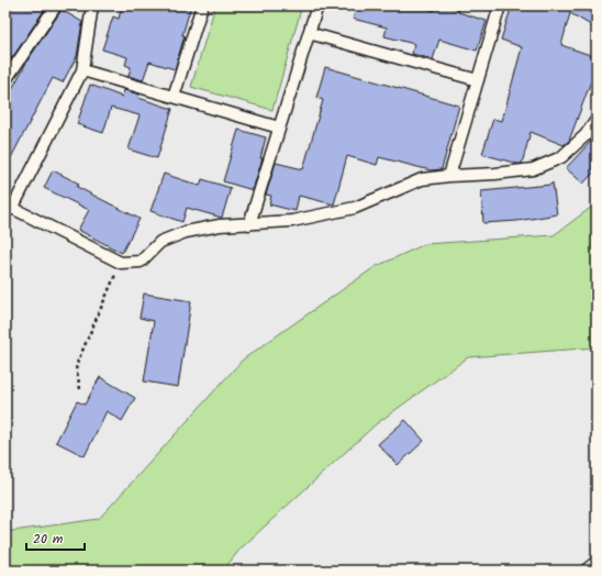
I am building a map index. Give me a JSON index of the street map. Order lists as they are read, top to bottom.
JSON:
{
  "scale_bar": "20 m"
}
